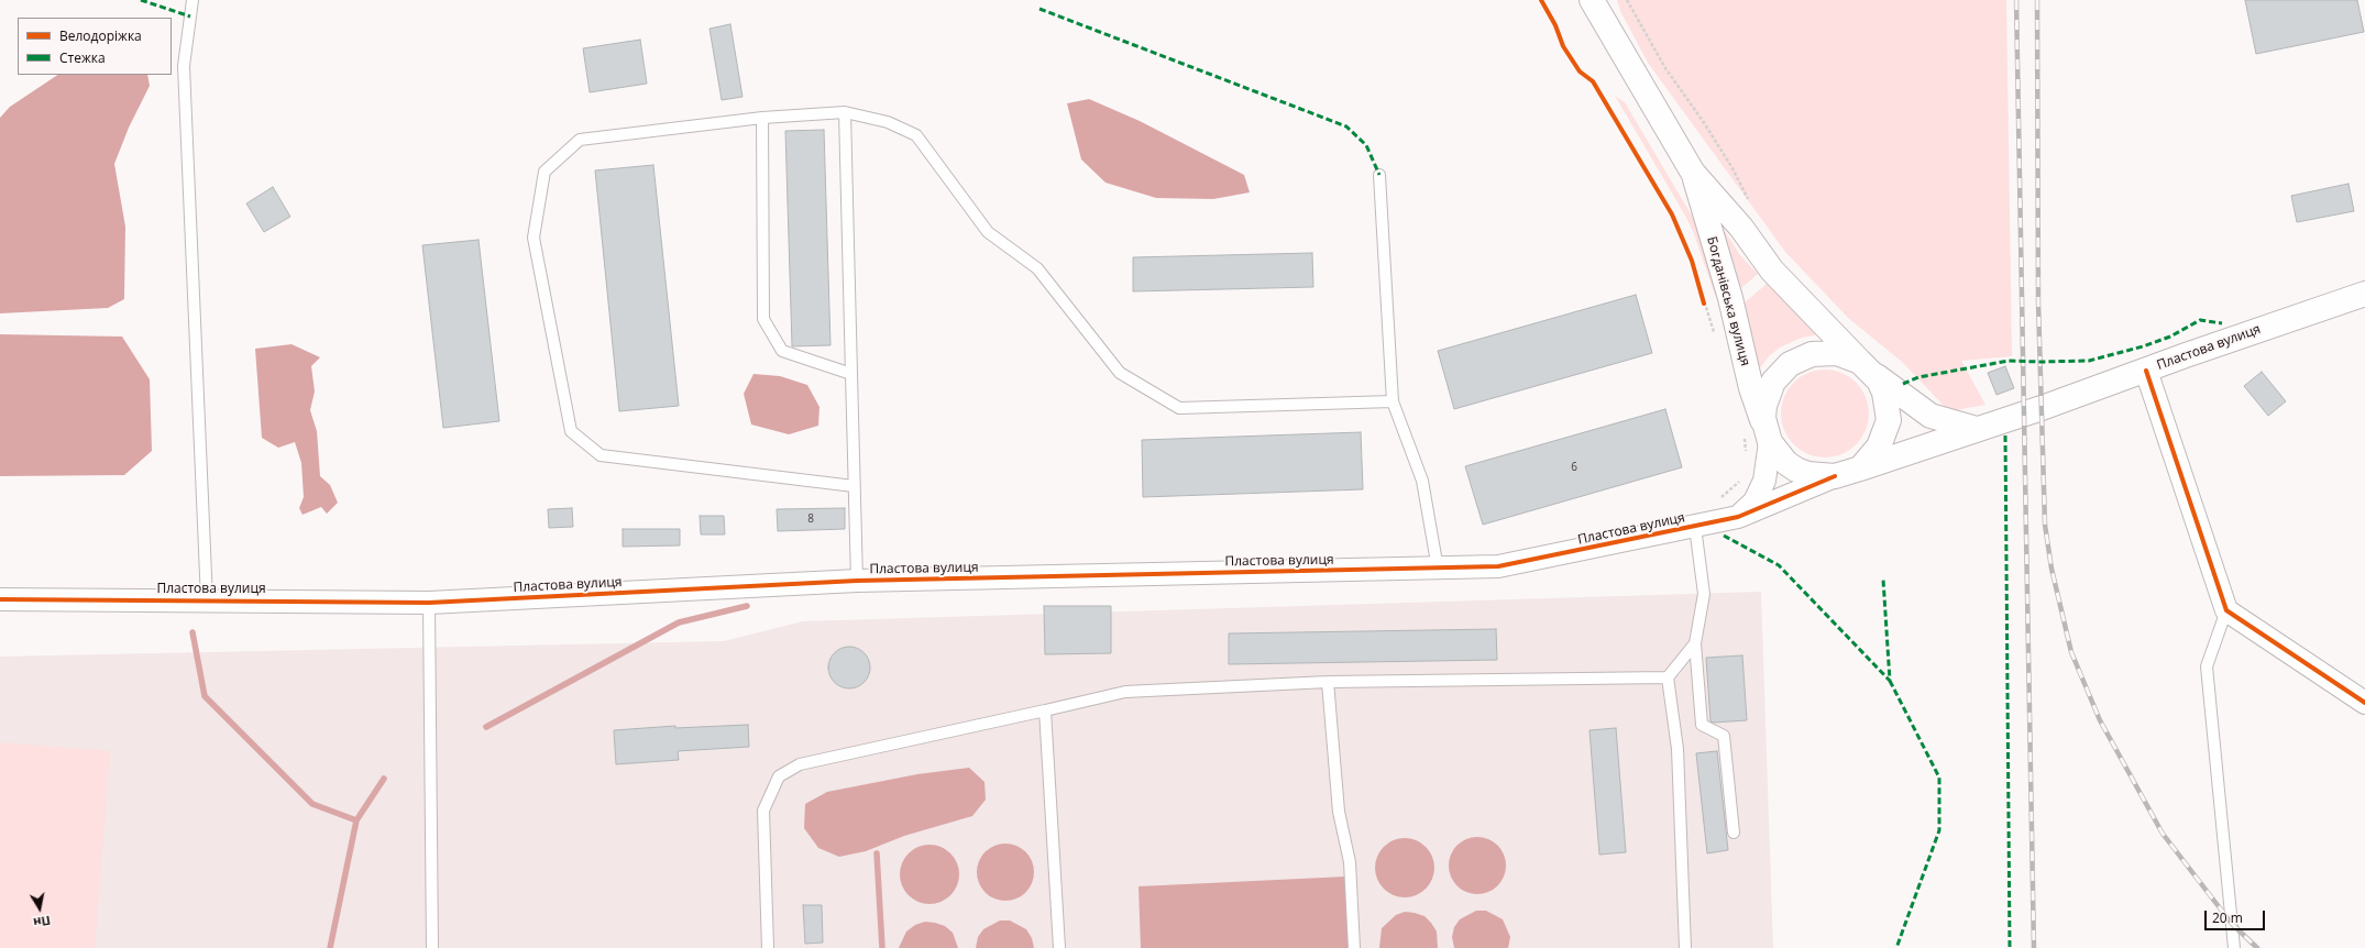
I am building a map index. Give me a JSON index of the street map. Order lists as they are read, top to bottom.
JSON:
{
  "streets": {
    "main road": ["Богданівська вулиця", "Пластова вулиця"]
  },
  "crossings": [
    ["Богданівська вулиця", "Пластова вулиця"]
  ],
  "house_numbers": ["6", "8"],
  "legend": ["Велодоріжка", "Стежка"],
  "scale_bar": "20 m",
  "north": "bottom"
}
